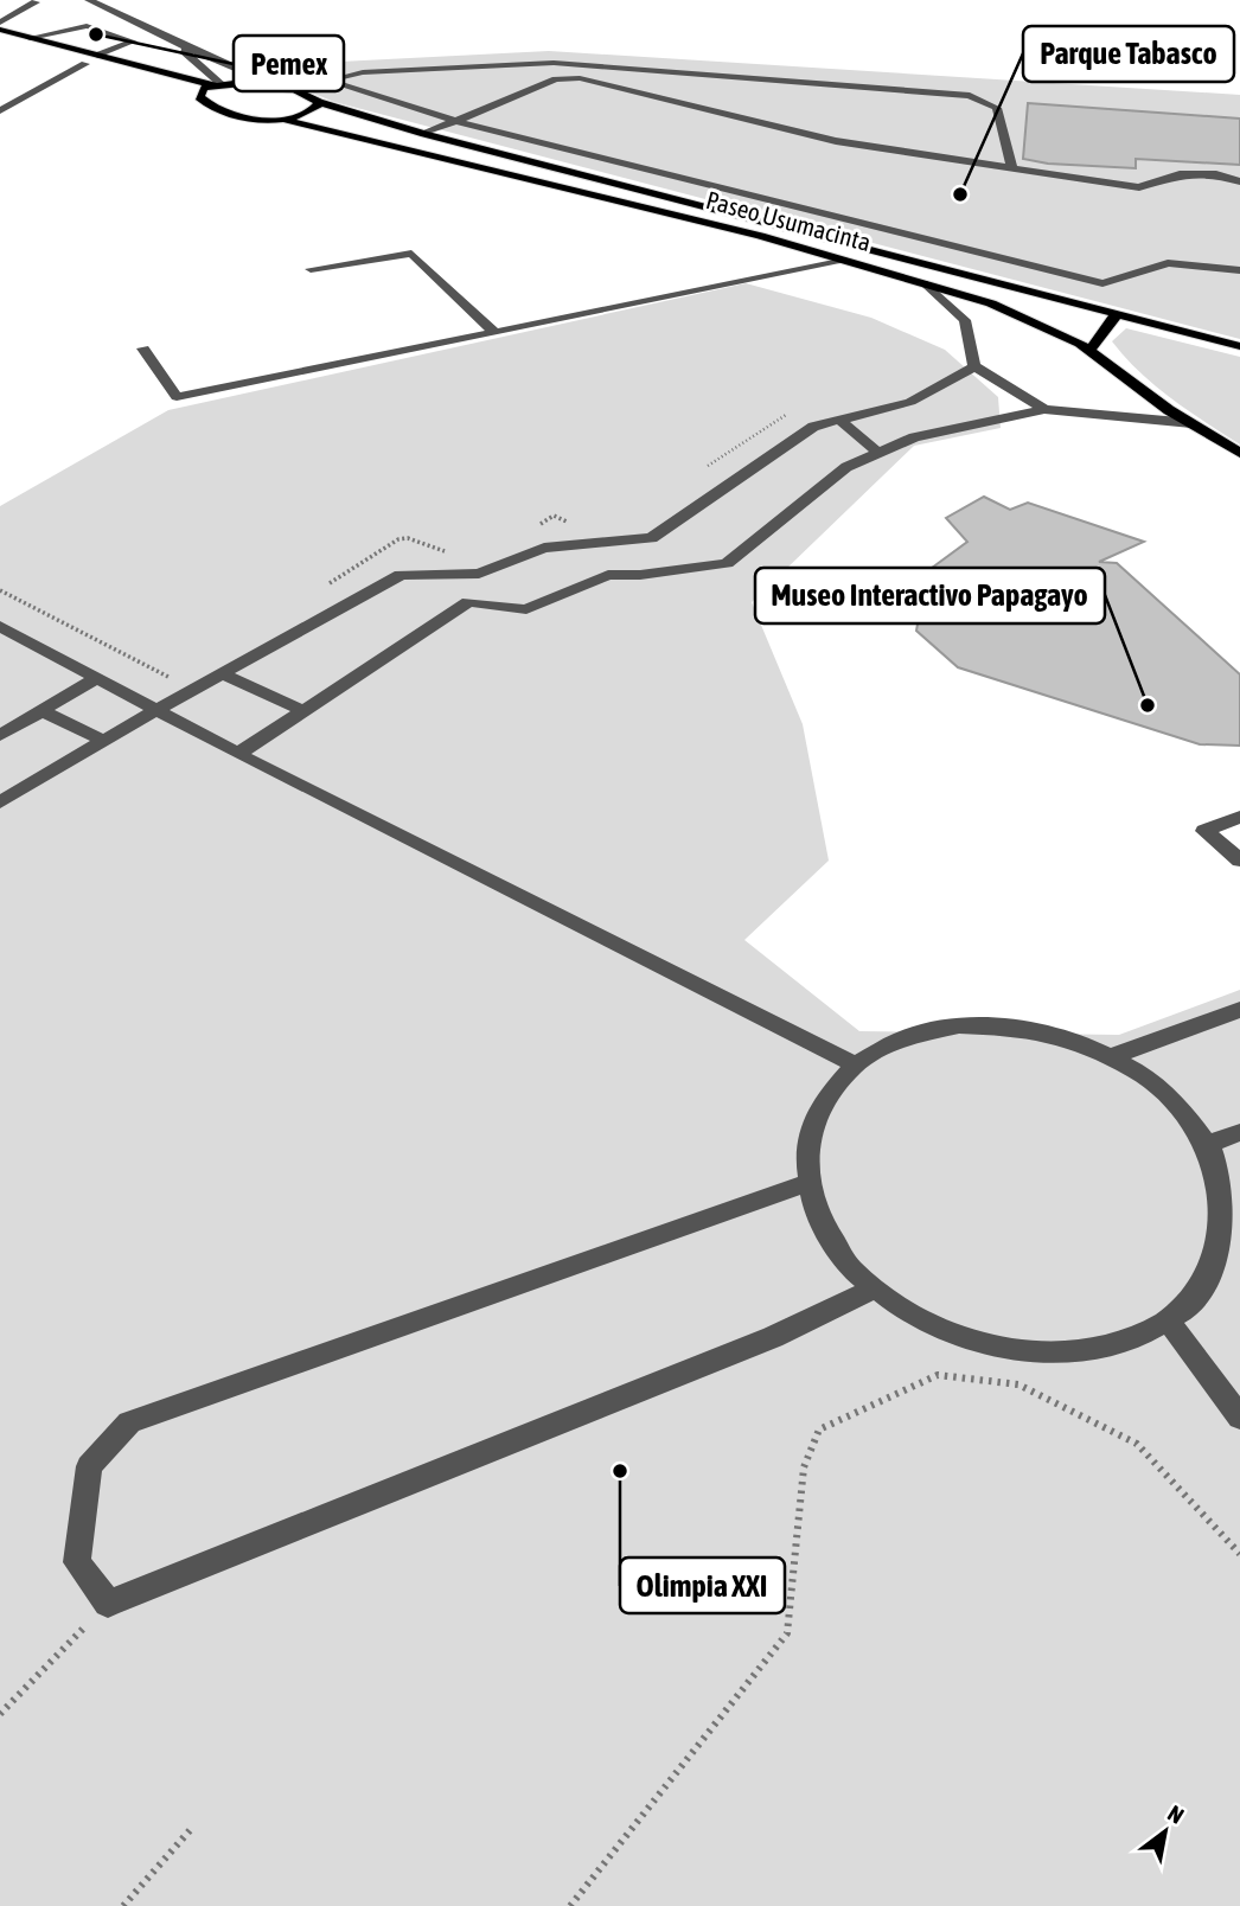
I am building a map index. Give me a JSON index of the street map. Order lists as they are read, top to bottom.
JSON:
{
  "streets": {
    "main road": ["Paseo Usumacinta"]
  },
  "places": [
    "Pemex",
    "Parque Tabasco",
    "Museo Interactivo Papagayo",
    "Olimpia XXI"
  ],
  "north": "top right"
}
